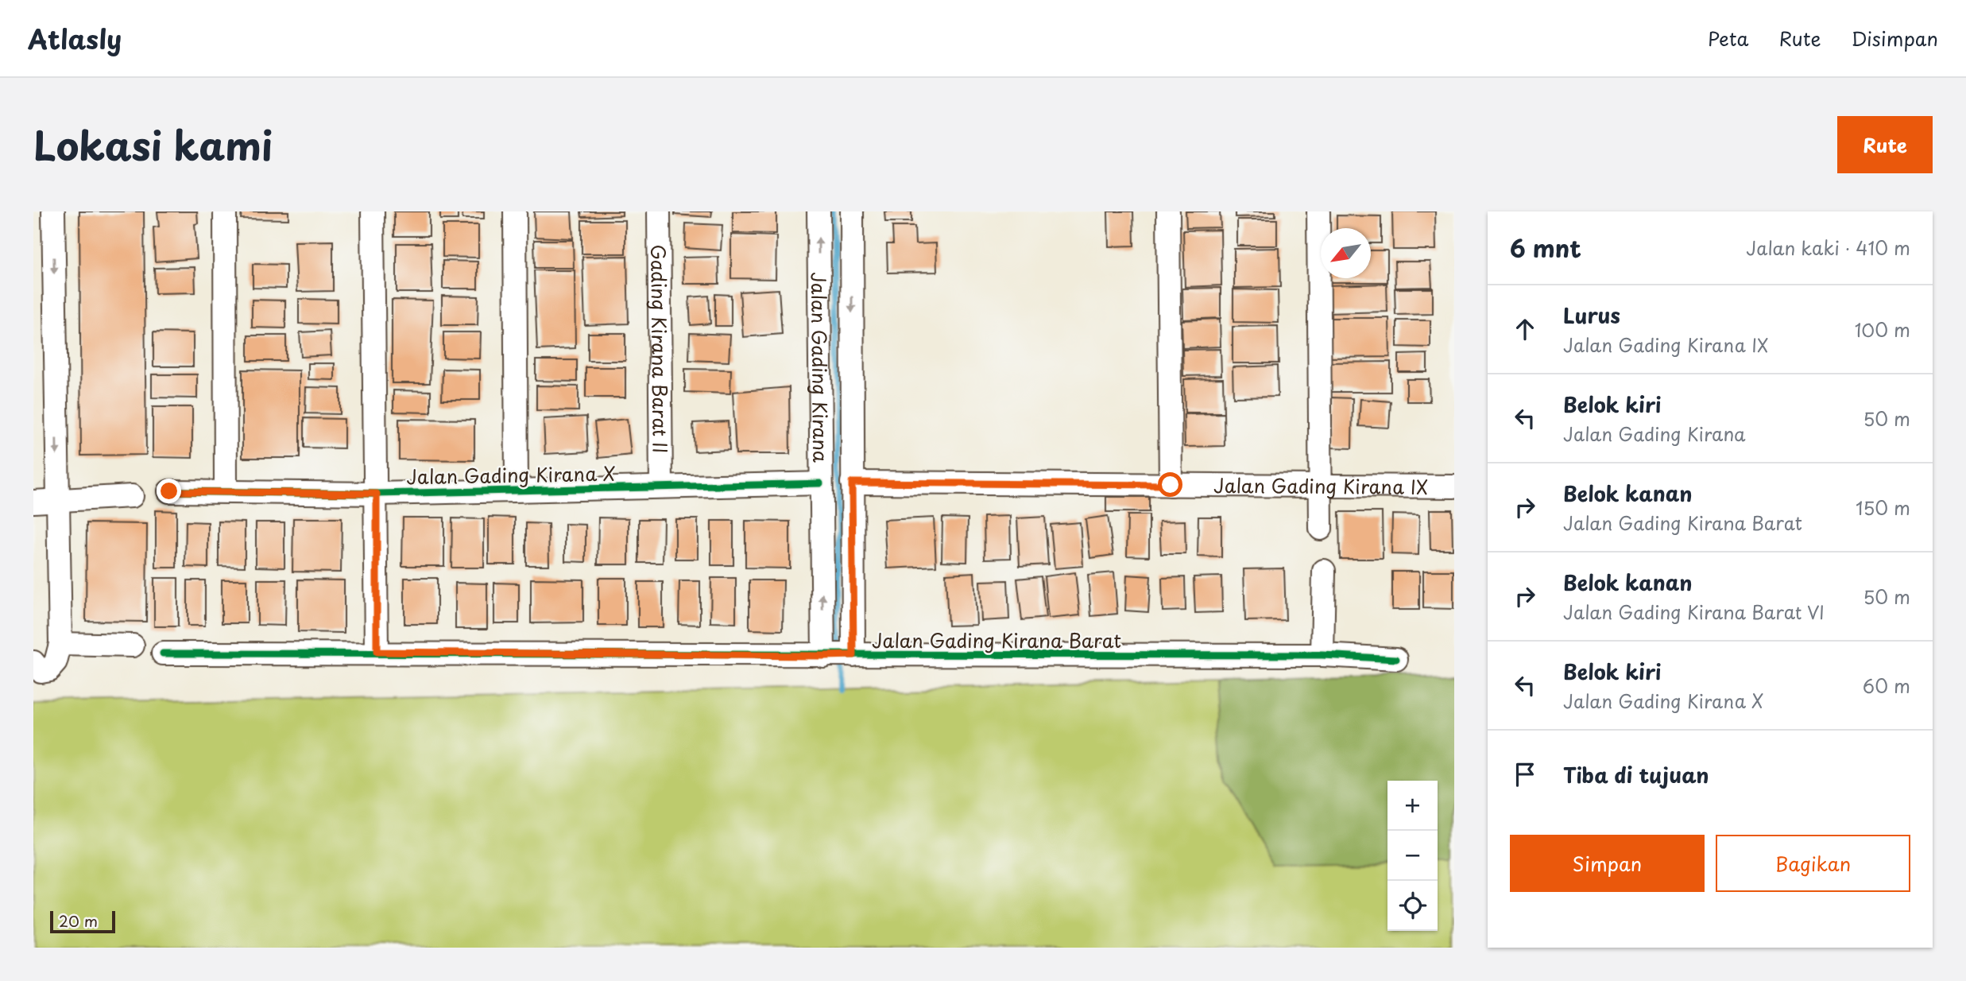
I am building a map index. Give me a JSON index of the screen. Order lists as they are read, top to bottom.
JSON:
{
  "streets": {
    "street": [
      "Gading Kirana Barat II",
      "Jalan Gading Kirana",
      "Jalan Gading Kirana X",
      "Jalan Gading Kirana IX",
      "Jalan Gading Kirana Barat"
    ]
  },
  "crossings": [
    ["Gading Kirana Barat II", "Jalan Gading Kirana X"],
    ["Jalan Gading Kirana", "Jalan Gading Kirana X"],
    ["Jalan Gading Kirana", "Jalan Gading Kirana IX"],
    ["Jalan Gading Kirana", "Jalan Gading Kirana Barat"]
  ],
  "scale_bar": "20 m",
  "north": "bottom left",
  "page": {
    "header": "Atlasly",
    "nav": ["Peta", "Rute", "Disimpan"],
    "title": "Lokasi kami",
    "buttons": [
      "Rute",
      ["Simpan", "Bagikan"]
    ],
    "heading": ["6 mnt", "Jalan kaki · 410 m"],
    "list": [
      ["Lurus", "Jalan Gading Kirana IX", "100 m"],
      ["Belok kiri", "Jalan Gading Kirana", "50 m"],
      ["Belok kanan", "Jalan Gading Kirana Barat", "150 m"],
      ["Belok kanan", "Jalan Gading Kirana Barat VI", "50 m"],
      ["Belok kiri", "Jalan Gading Kirana X", "60 m"],
      "Tiba di tujuan"
    ],
    "map_buttons": ["+", "−"],
    "scale": "20 m"
  }
}
